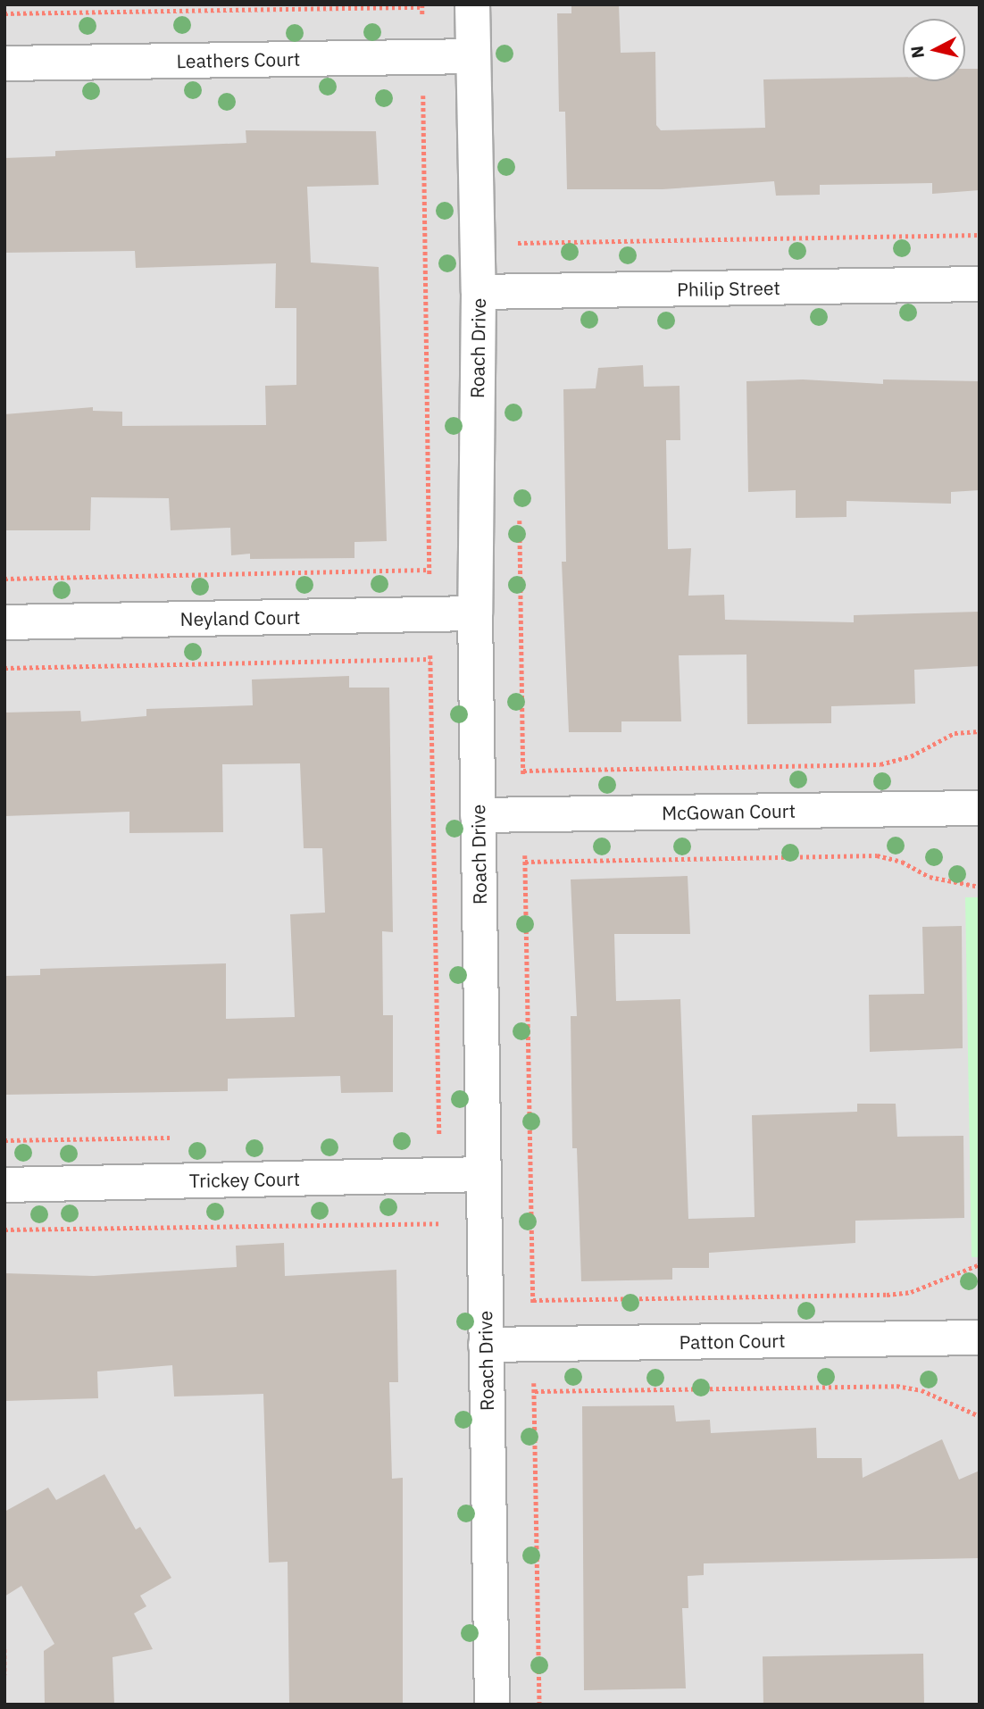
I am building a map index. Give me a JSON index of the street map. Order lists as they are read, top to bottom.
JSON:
{
  "streets": {
    "street": [
      "Leathers Court",
      "Philip Street",
      "Roach Drive",
      "Neyland Court",
      "McGowan Court",
      "Trickey Court",
      "Patton Court"
    ]
  },
  "crossings": [
    ["Leathers Court", "Roach Drive"],
    ["Philip Street", "Roach Drive"],
    ["Roach Drive", "Neyland Court"],
    ["Roach Drive", "McGowan Court"],
    ["Roach Drive", "Trickey Court"],
    ["Roach Drive", "Patton Court"]
  ],
  "north": "left"
}
